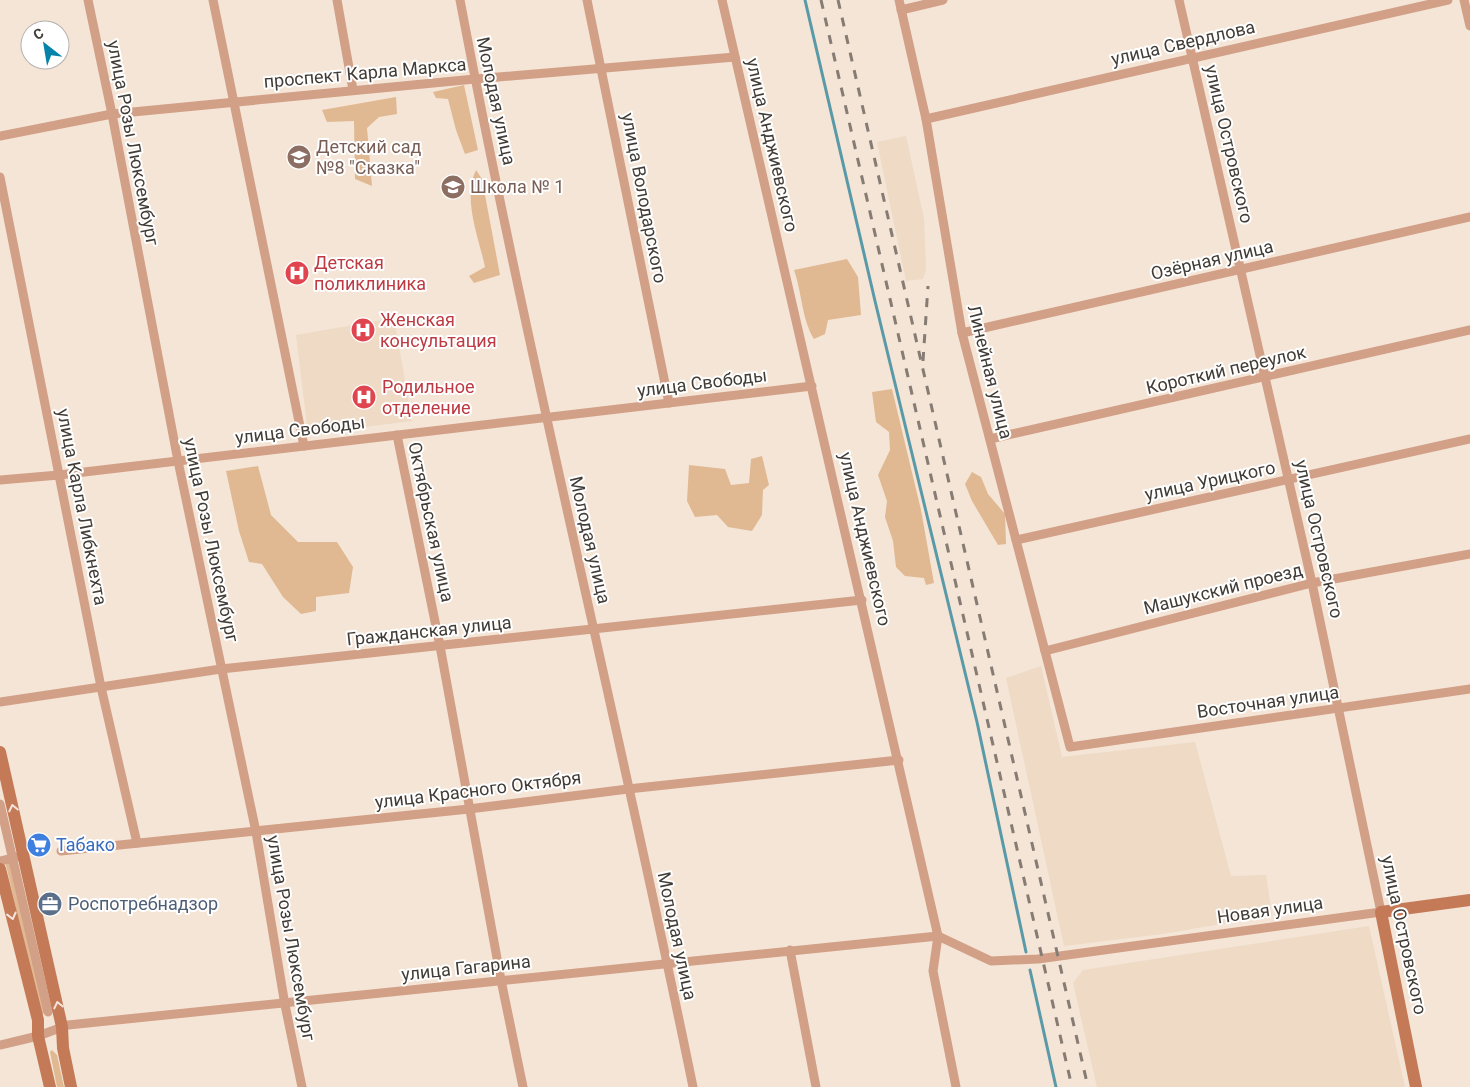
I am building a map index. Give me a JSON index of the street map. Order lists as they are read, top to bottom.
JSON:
{
  "streets": {
    "main road": ["улица Островского", "Новая улица"],
    "street": [
      "улица Свердлова",
      "проспект Карла Маркса",
      "Молодая улица",
      "улица Розы Люксембург",
      "улица Анджиевского",
      "улица Володарского",
      "Озёрная улица",
      "Короткий переулок",
      "Линейная улица",
      "улица Свободы",
      "улица Урицкого",
      "улица Карла Либкнехта",
      "Октябрьская улица",
      "Машукский проезд",
      "Гражданская улица",
      "Восточная улица",
      "улица Красного Октября",
      "улица Гагарина"
    ]
  },
  "crossings": [
    ["улица Свердлова", "улица Островского"],
    ["улица Свердлова", "Линейная улица"],
    ["проспект Карла Маркса", "Молодая улица"],
    ["проспект Карла Маркса", "улица Розы Люксембург"],
    ["проспект Карла Маркса", "улица Анджиевского"],
    ["проспект Карла Маркса", "улица Володарского"],
    ["Молодая улица", "улица Свободы"],
    ["Молодая улица", "Гражданская улица"],
    ["Молодая улица", "улица Красного Октября"],
    ["Молодая улица", "улица Гагарина"],
    ["улица Розы Люксембург", "улица Свободы"],
    ["улица Розы Люксембург", "Гражданская улица"],
    ["улица Розы Люксембург", "улица Красного Октября"],
    ["улица Розы Люксембург", "улица Гагарина"],
    ["улица Островского", "Озёрная улица"],
    ["улица Островского", "Короткий переулок"],
    ["улица Островского", "улица Урицкого"],
    ["улица Островского", "Машукский проезд"],
    ["улица Островского", "Восточная улица"],
    ["улица Островского", "Новая улица"],
    ["улица Анджиевского", "улица Свободы"],
    ["улица Анджиевского", "Гражданская улица"],
    ["улица Анджиевского", "улица Красного Октября"],
    ["улица Анджиевского", "Новая улица"],
    ["улица Анджиевского", "улица Гагарина"],
    ["улица Володарского", "улица Свободы"],
    ["Озёрная улица", "Линейная улица"],
    ["Короткий переулок", "Линейная улица"],
    ["Линейная улица", "улица Урицкого"],
    ["Линейная улица", "Машукский проезд"],
    ["Линейная улица", "Восточная улица"],
    ["улица Свободы", "улица Карла Либкнехта"],
    ["улица Свободы", "Октябрьская улица"],
    ["улица Карла Либкнехта", "Гражданская улица"],
    ["улица Карла Либкнехта", "улица Красного Октября"],
    ["Октябрьская улица", "Гражданская улица"],
    ["Октябрьская улица", "улица Красного Октября"],
    ["Октябрьская улица", "улица Гагарина"],
    ["Новая улица", "улица Гагарина"]
  ],
  "places": {
    "school or university": ["Детский сад №8 \"Сказка\"", "Школа № 1"],
    "hospital": ["Детская поликлиника", "Женская консультация", "Родильное отделение"],
    "supermarket": ["Табако"],
    "office": ["Роспотребнадзор"]
  },
  "north": "top left"
}
